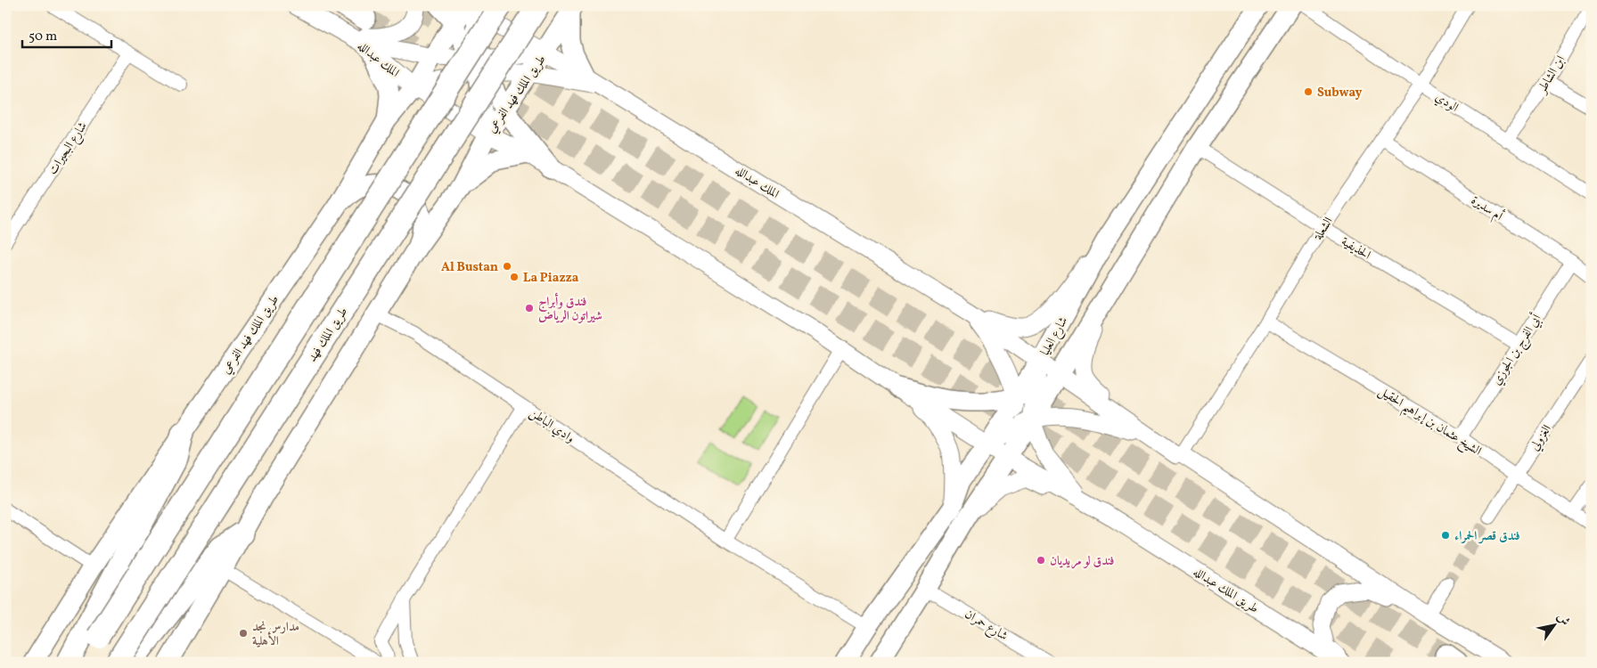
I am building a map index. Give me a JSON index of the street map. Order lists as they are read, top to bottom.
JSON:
{
  "streets": {
    "highway": ["طريق الملك فهد"],
    "main road": [
      "الملك عبدالله",
      "طريق الملك فهد الفرعي",
      "شارع العليا",
      "طريق الملك عبدالله"
    ],
    "street": [
      "ابن الشاطر",
      "الودي",
      "شارع البحيرات",
      "أم سديرة",
      "الشعلة",
      "الحذيفية",
      "أبي الفرج بن الجوزي",
      "الشيخ عثمان بن إبراهيم الحقيل",
      "وادي الباطن",
      "الغزولي",
      "شارع حمران"
    ]
  },
  "crossings": [
    ["الملك عبدالله", "طريق الملك فهد الفرعي"],
    ["ابن الشاطر", "الودي"],
    ["طريق الملك فهد الفرعي", "وادي الباطن"],
    ["الودي", "الشعلة"],
    ["أم سديرة", "الشعلة"],
    ["أم سديرة", "أبي الفرج بن الجوزي"],
    ["الشعلة", "الحذيفية"],
    ["الشعلة", "الشيخ عثمان بن إبراهيم الحقيل"],
    ["الحذيفية", "شارع العليا"],
    ["الحذيفية", "أبي الفرج بن الجوزي"],
    ["شارع العليا", "وادي الباطن"],
    ["شارع العليا", "شارع حمران"],
    ["أبي الفرج بن الجوزي", "الشيخ عثمان بن إبراهيم الحقيل"],
    ["الشيخ عثمان بن إبراهيم الحقيل", "الغزولي"]
  ],
  "places": [
    "Subway",
    "Al Bustan",
    "La Piazza",
    "فندق وأبراج شيراتون الرياض",
    "فندق قصر الحمراء",
    "فندق لو مريديان",
    "مدارس نجد الأهلية"
  ],
  "scale_bar": "50 m",
  "north": "top right"
}
